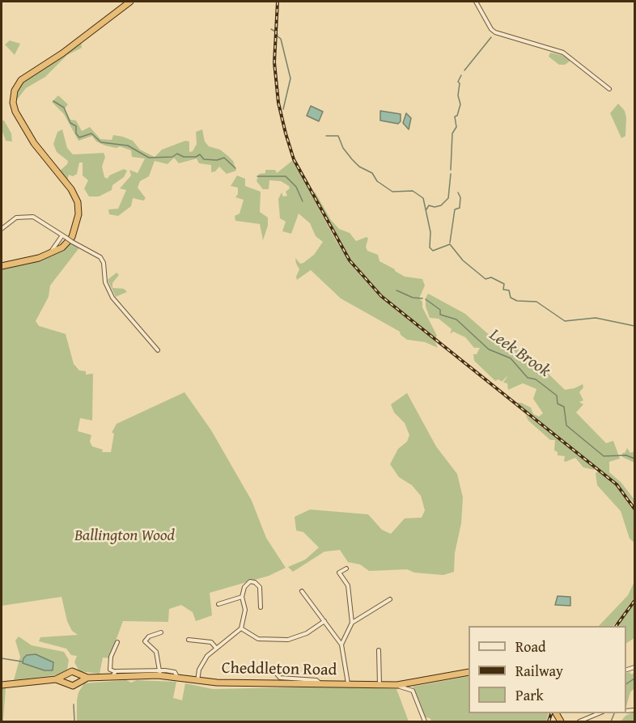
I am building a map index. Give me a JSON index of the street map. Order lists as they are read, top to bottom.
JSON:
{
  "streets": {
    "highway": ["Cheddleton Road"]
  },
  "water": ["Leek Brook"],
  "parks": ["Ballington Wood"],
  "legend": ["Road", "Railway", "Park"]
}
